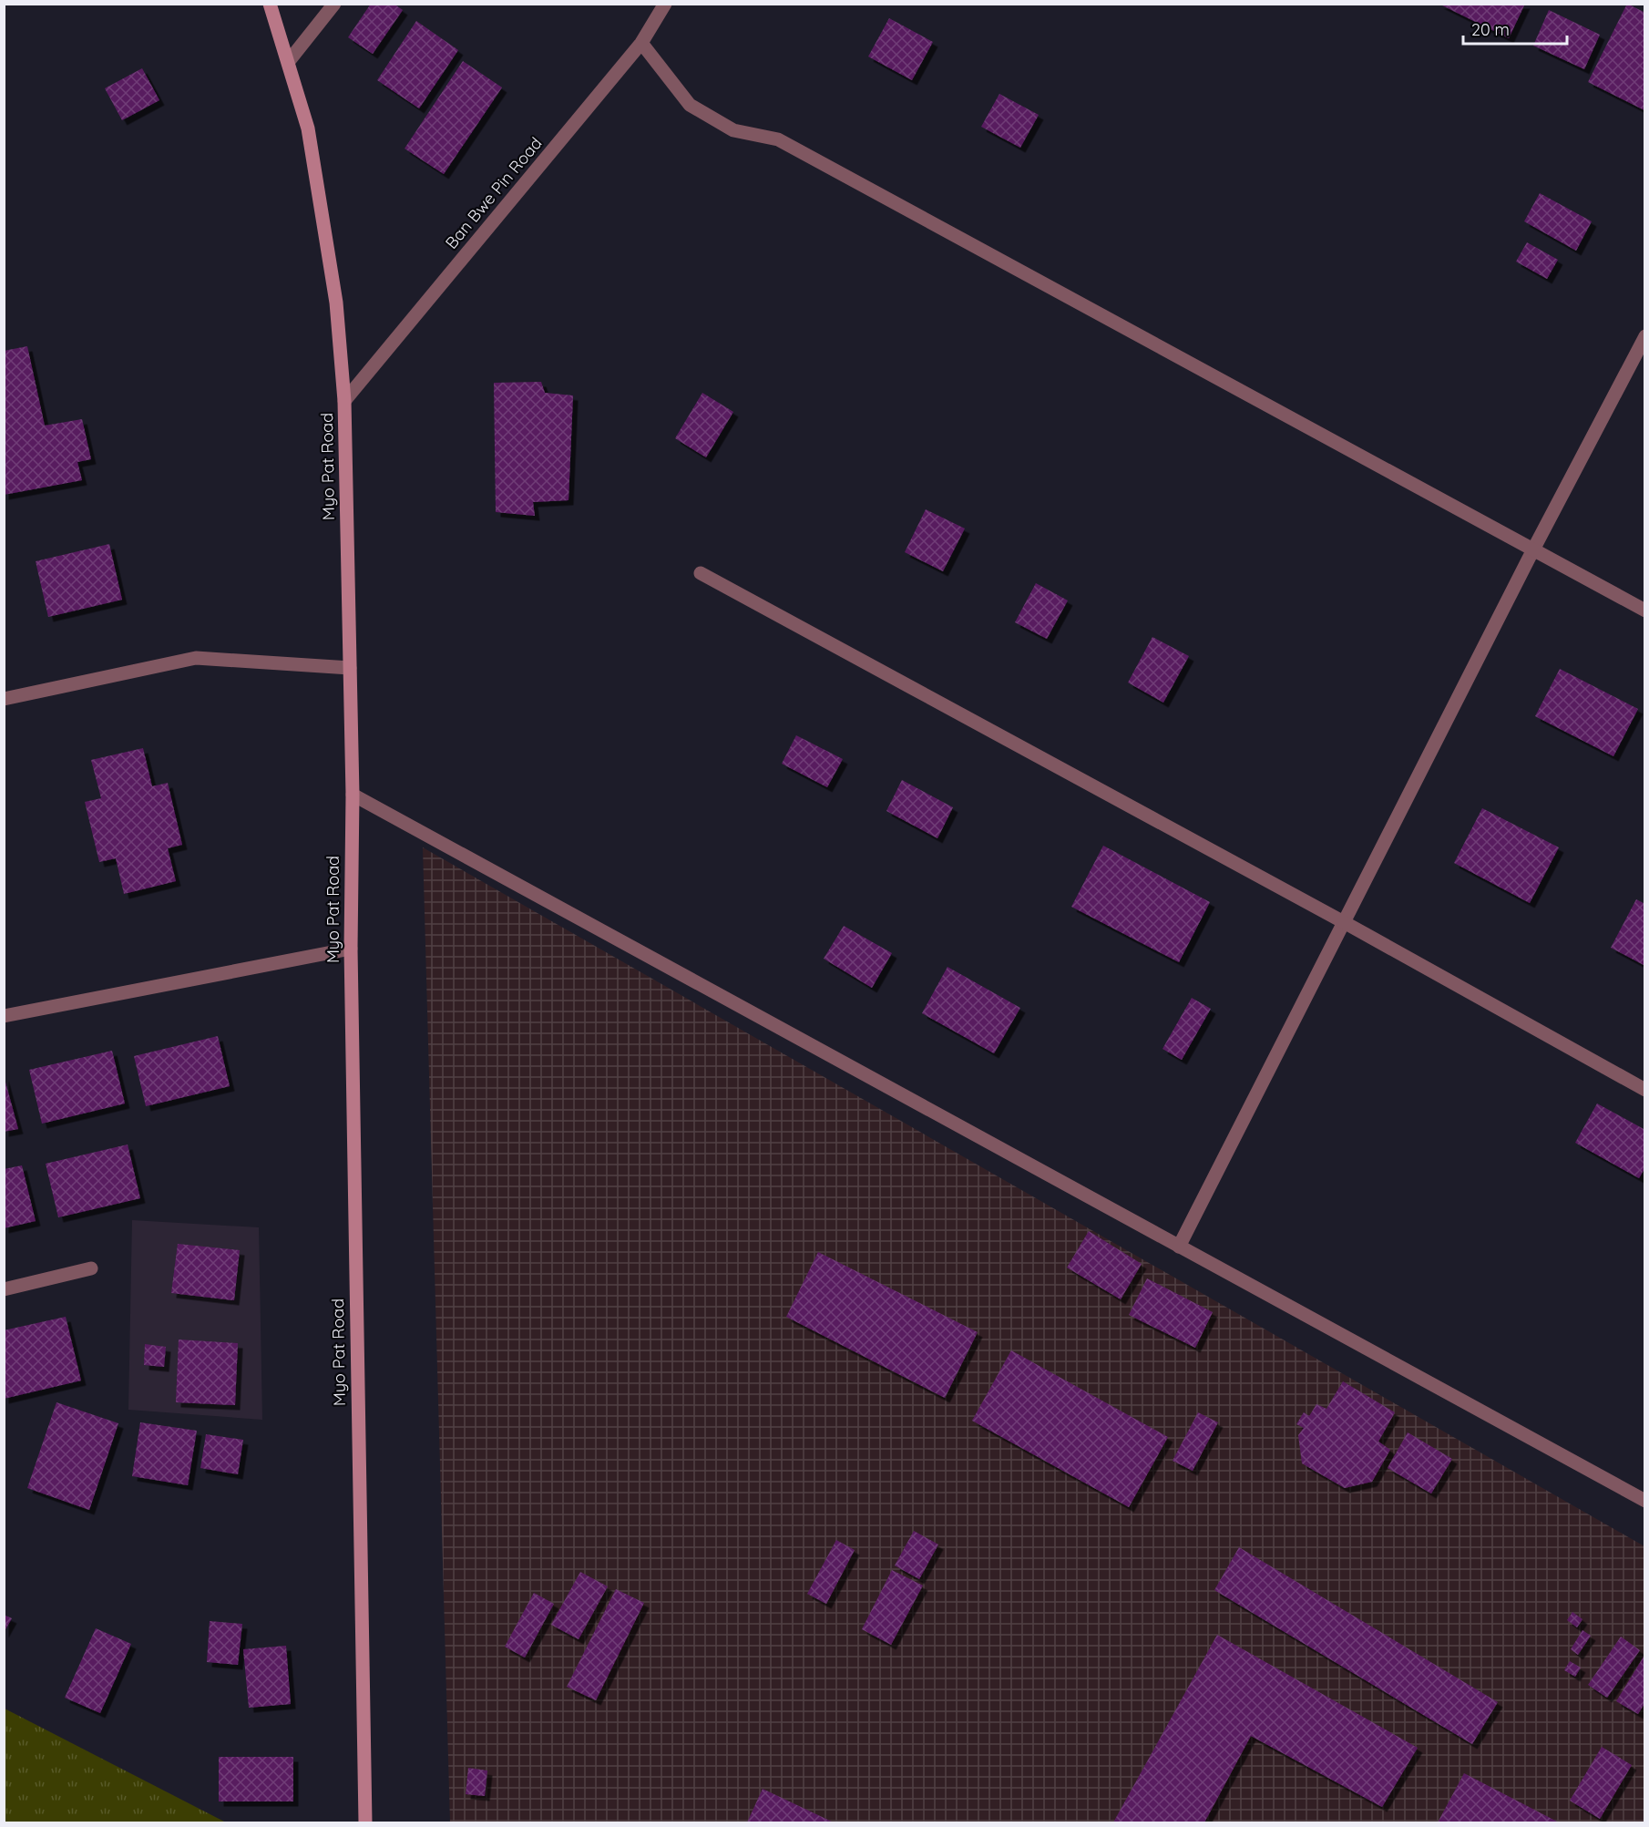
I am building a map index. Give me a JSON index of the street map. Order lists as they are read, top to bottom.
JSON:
{
  "streets": {
    "main road": ["Myo Pat Road"],
    "street": ["Ban Bwe Pin Road"]
  },
  "crossings": [
    ["Ban Bwe Pin Road", "Myo Pat Road"]
  ],
  "scale_bar": "20 m"
}
